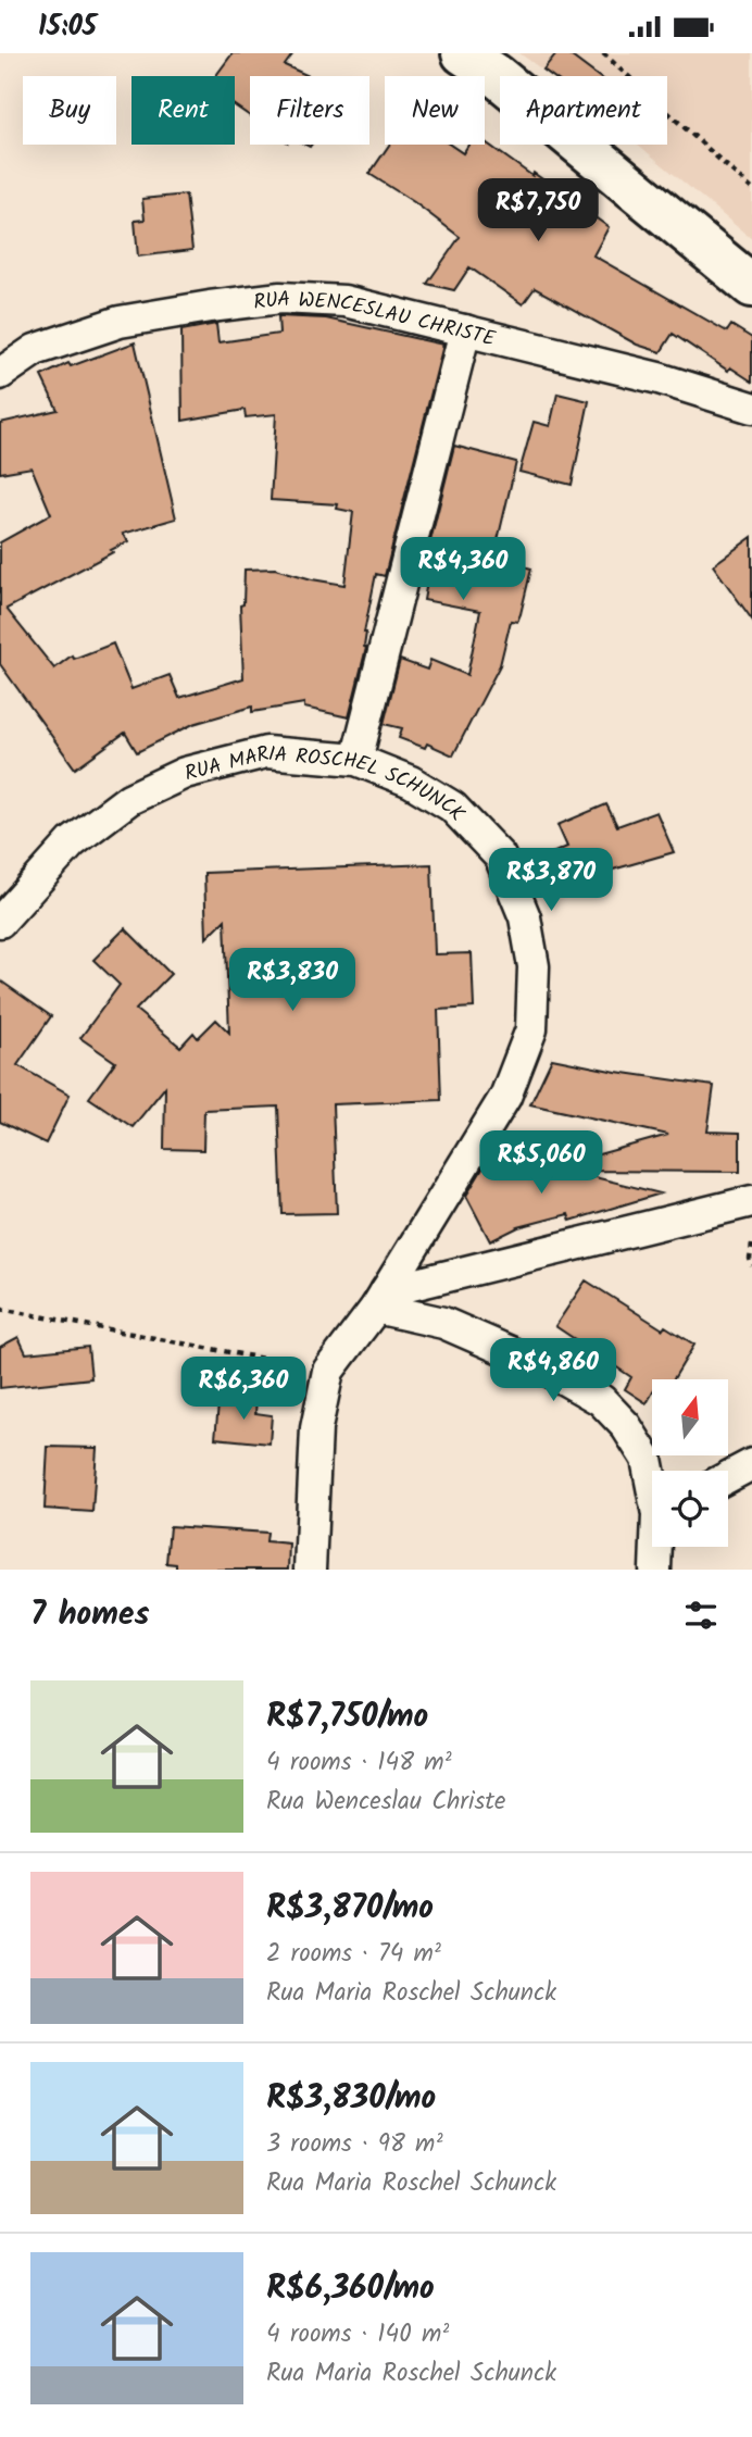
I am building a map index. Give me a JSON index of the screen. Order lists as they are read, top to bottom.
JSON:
{
  "streets": {
    "street": ["RUA WENCESLAU CHRISTE", "RUA MARIA ROSCHEL SCHUNCK"]
  },
  "north": "top",
  "page": {
    "status": "15:05",
    "chip": [
      "Buy",
      "Rent",
      "Filters",
      "New",
      "Apartment"
    ],
    "price": [
      "R$7,750",
      "R$4,360",
      "R$3,870",
      "R$3,830",
      "R$5,060",
      "R$4,860",
      "R$6,360"
    ],
    "heading": "7 homes",
    "list": [
      {
        "name": "R$7,750/mo",
        "note": "4 rooms · 148 m² · Rua Wenceslau Christe"
      },
      {
        "name": "R$3,870/mo",
        "note": "2 rooms · 74 m² · Rua Maria Roschel Schunck"
      },
      {
        "name": "R$3,830/mo",
        "note": "3 rooms · 98 m² · Rua Maria Roschel Schunck"
      },
      {
        "name": "R$6,360/mo",
        "note": "4 rooms · 140 m² · Rua Maria Roschel Schunck"
      }
    ]
  }
}
